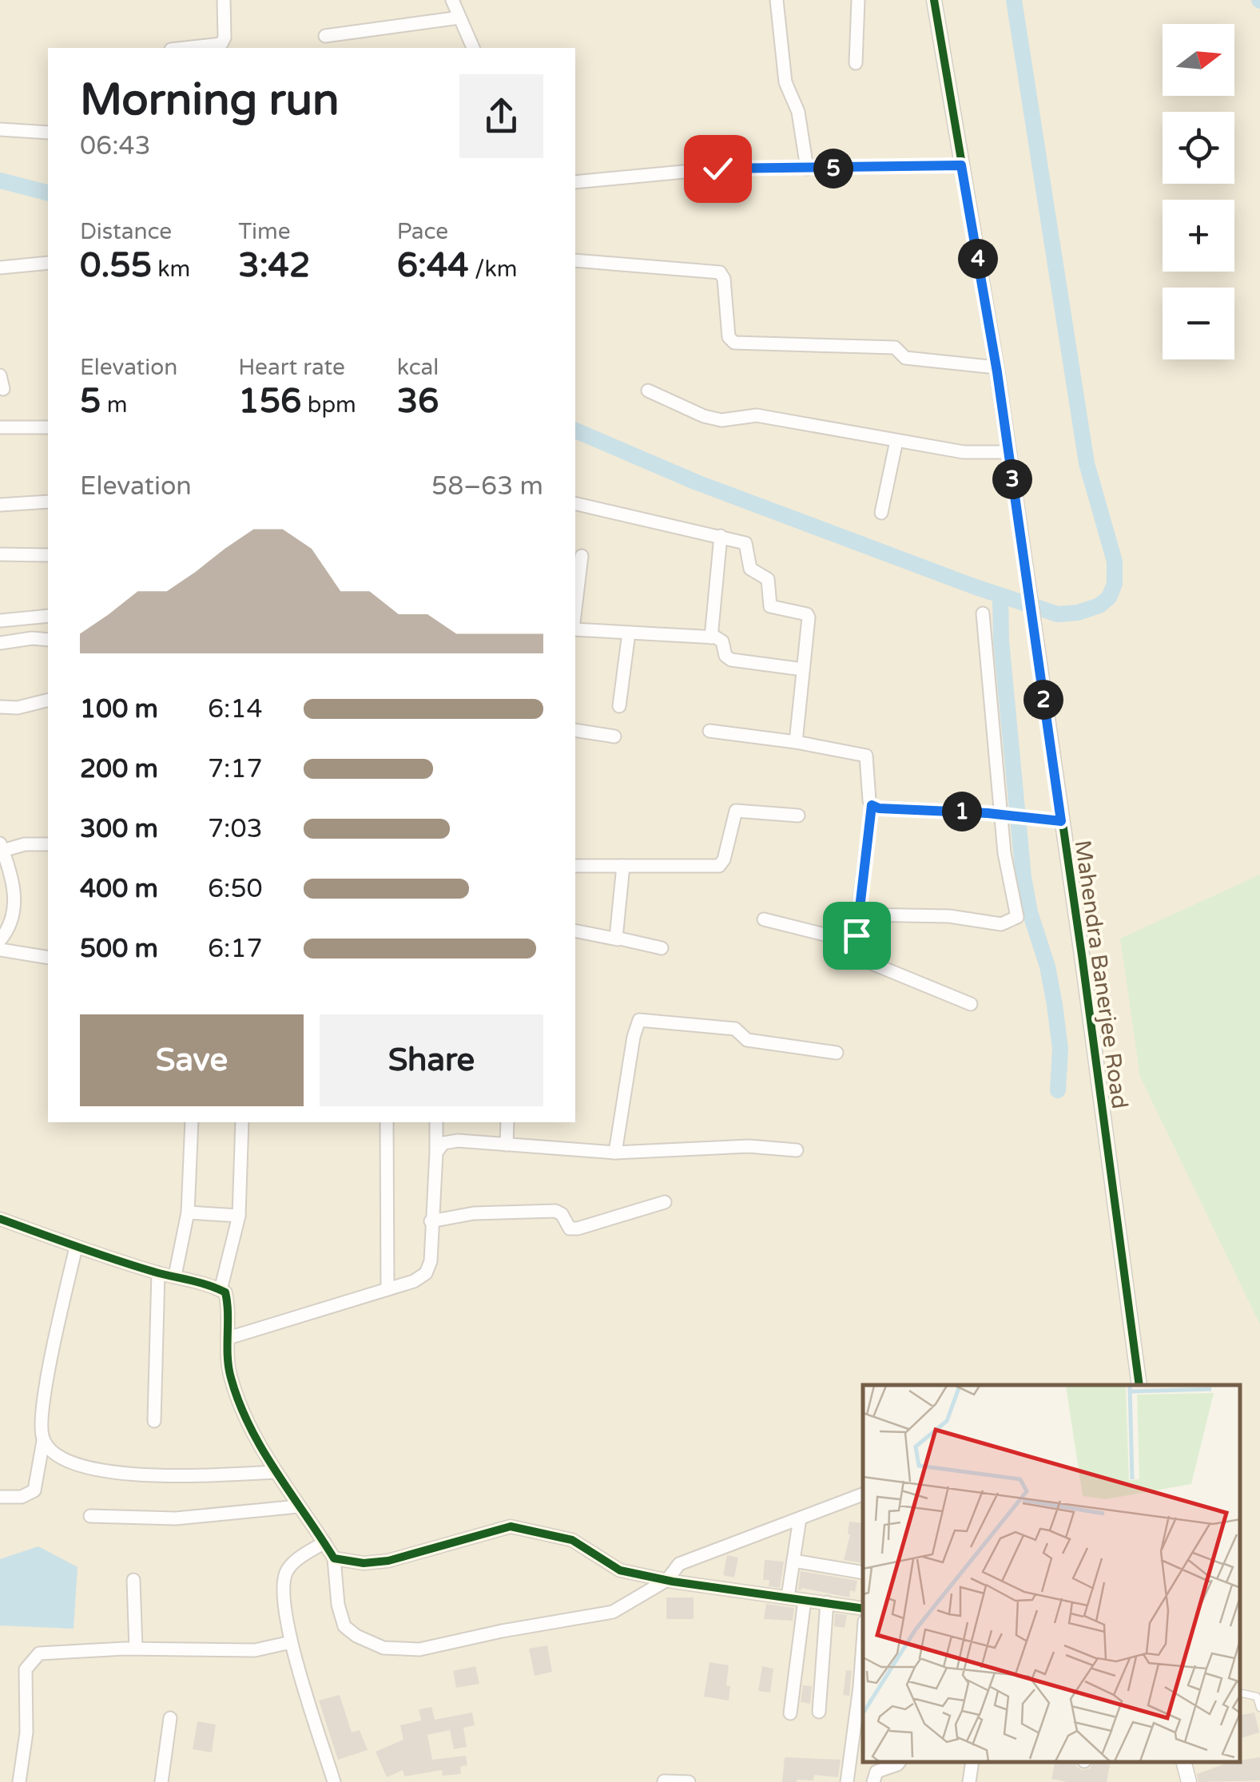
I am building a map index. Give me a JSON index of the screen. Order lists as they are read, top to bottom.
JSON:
{
  "streets": {
    "street": ["Mahendra Banerjee Road"]
  },
  "north": "right",
  "page": {
    "map_buttons": ["+", "−"],
    "heading": ["Morning run", "06:43"],
    "pins": [
      "5",
      "4",
      "3",
      "2",
      "1"
    ],
    "stats": [
      ["Distance", "0.55 km"],
      ["Time", "3:42"],
      ["Pace", "6:44 /km"],
      ["Elevation", "5 m"],
      ["Heart rate", "156 bpm"],
      ["kcal", "36"]
    ],
    "chart": ["Elevation", "58–63 m"],
    "list": [
      {
        "name": "100 m",
        "note": "6:14"
      },
      {
        "name": "200 m",
        "note": "7:17"
      },
      {
        "name": "300 m",
        "note": "7:03"
      },
      {
        "name": "400 m",
        "note": "6:50"
      },
      {
        "name": "500 m",
        "note": "6:17"
      }
    ],
    "buttons": ["Save", "Share"]
  }
}
